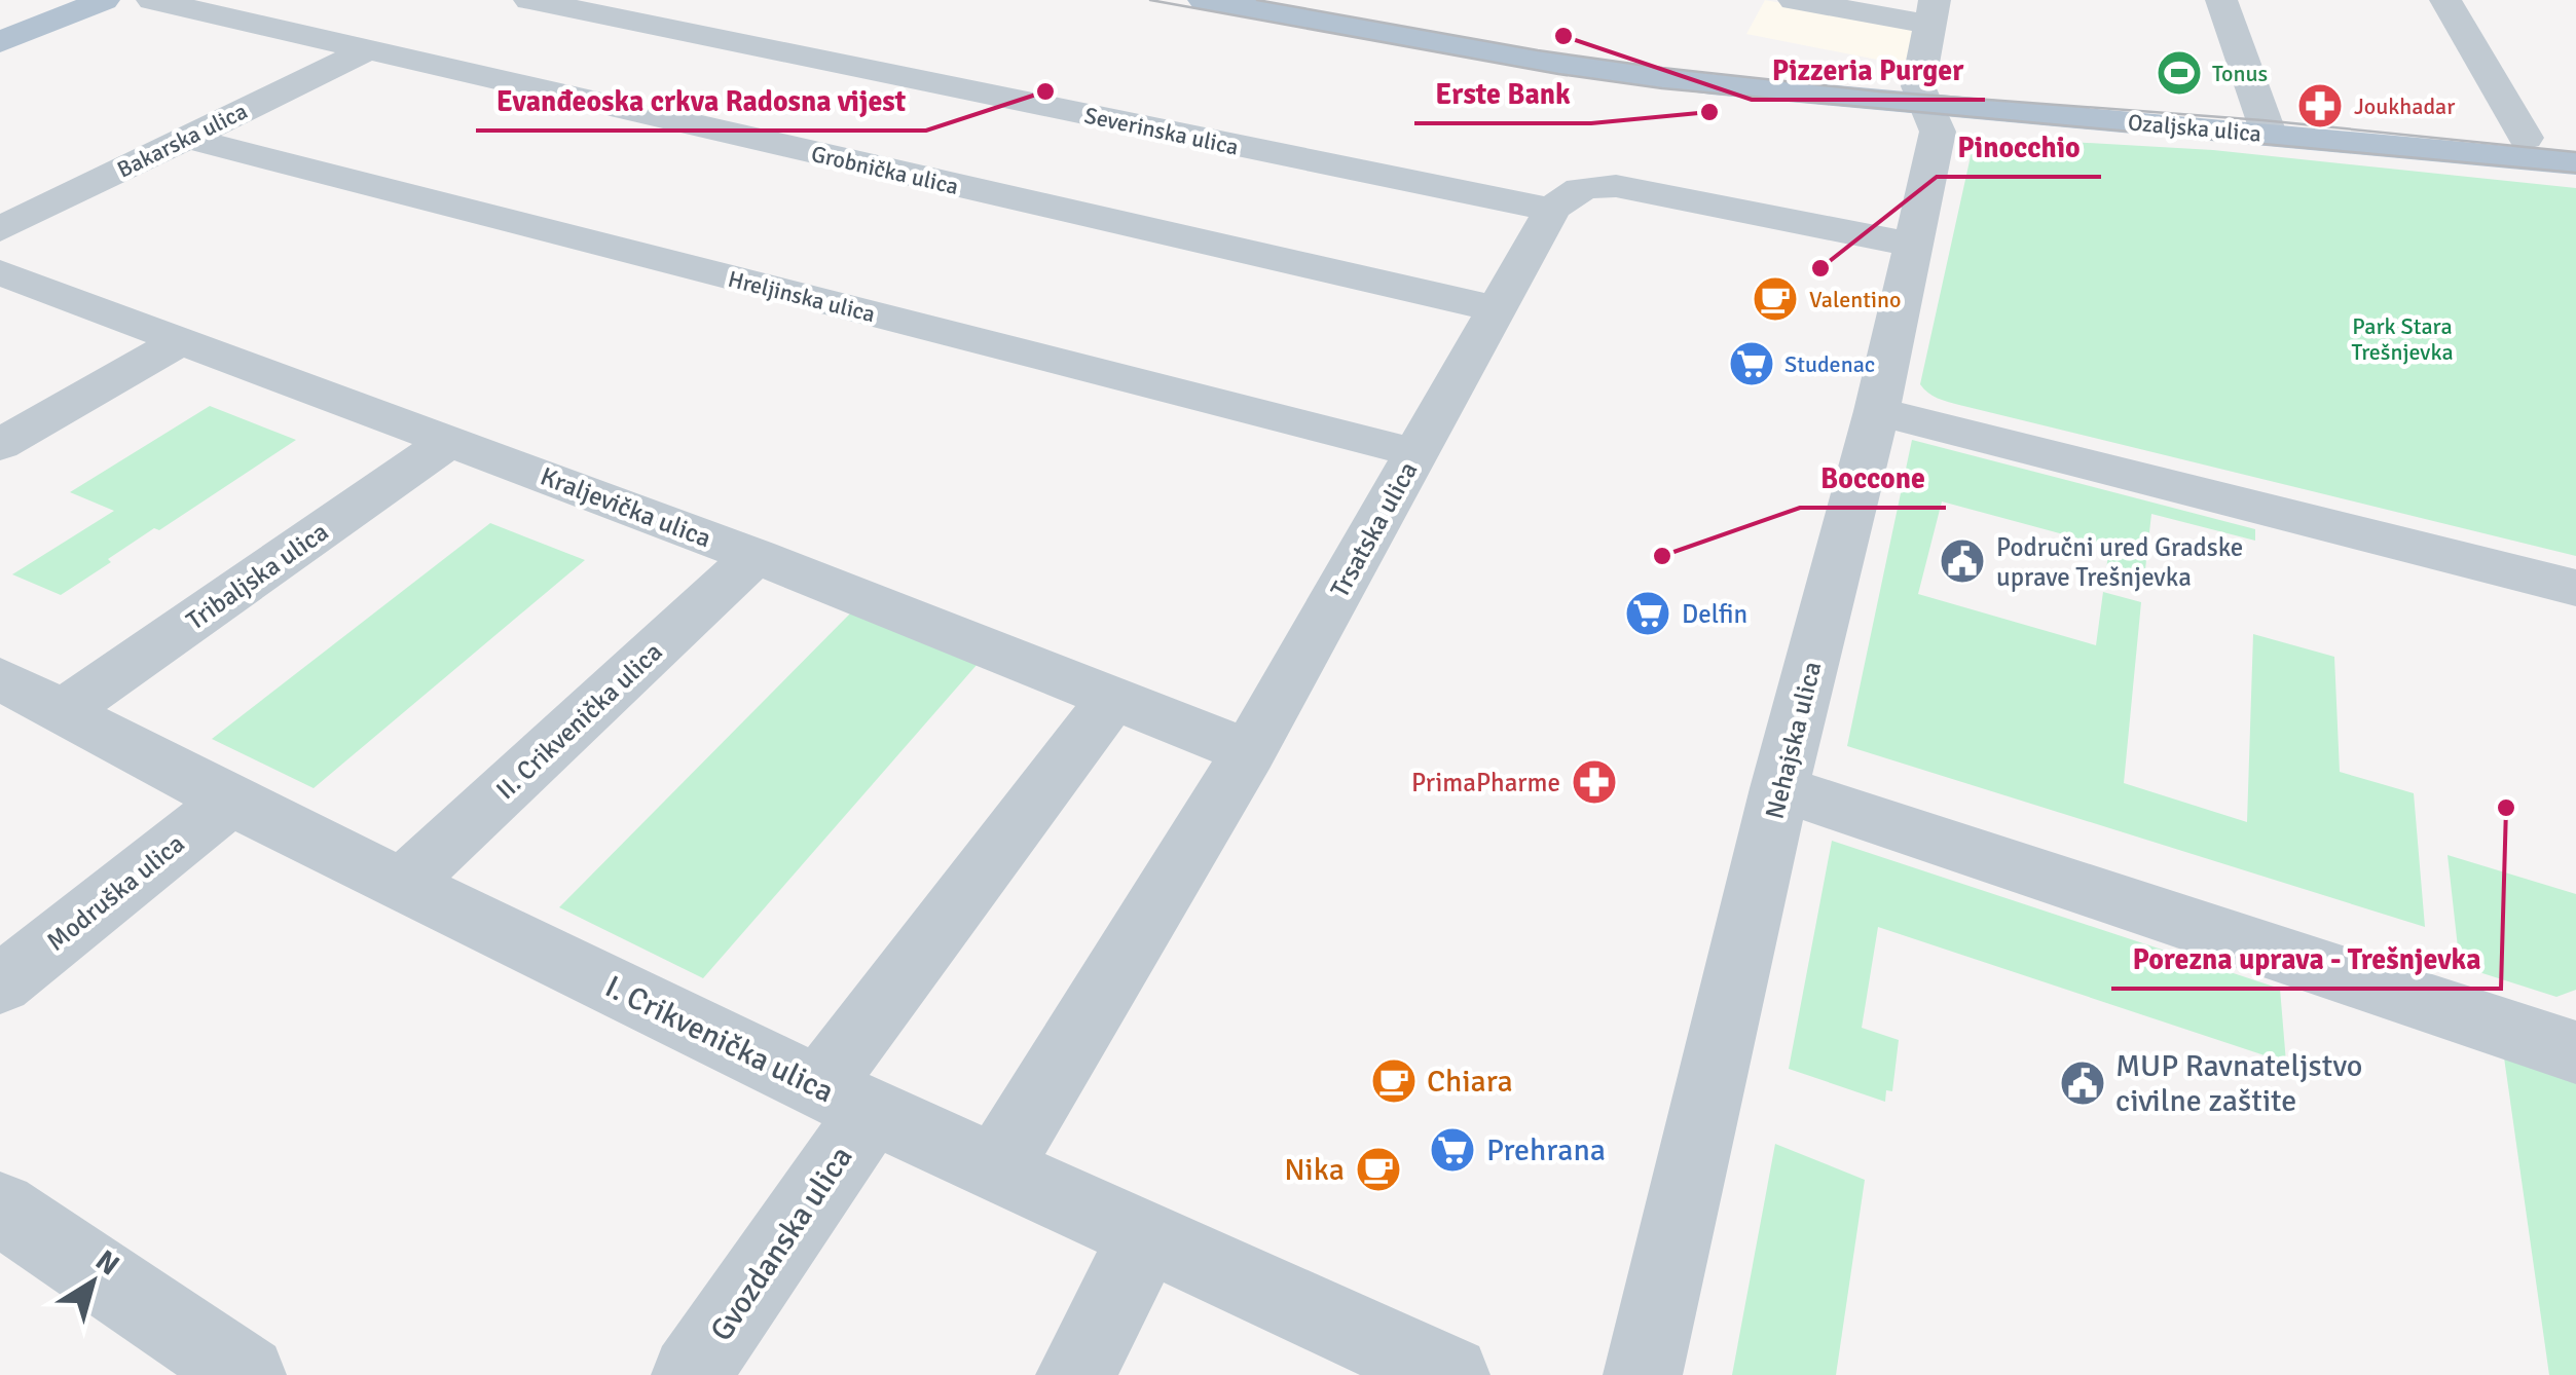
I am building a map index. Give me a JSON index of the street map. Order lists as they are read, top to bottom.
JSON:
{
  "streets": {
    "main road": ["Ozaljska ulica"],
    "street": [
      "Severinska ulica",
      "Bakarska ulica",
      "Grobnička ulica",
      "Hreljinska ulica",
      "Kraljevička ulica",
      "Trsatska ulica",
      "Tribaljska ulica",
      "II. Crikvenička ulica",
      "Nehajska ulica",
      "Modruška ulica",
      "I. Crikvenička ulica",
      "Gvozdanska ulica"
    ]
  },
  "crossings": [
    ["Ozaljska ulica", "Nehajska ulica"],
    ["Severinska ulica", "Trsatska ulica"],
    ["Bakarska ulica", "Grobnička ulica"],
    ["Bakarska ulica", "Hreljinska ulica"],
    ["Grobnička ulica", "Trsatska ulica"],
    ["Hreljinska ulica", "Trsatska ulica"],
    ["Kraljevička ulica", "Trsatska ulica"],
    ["Kraljevička ulica", "Tribaljska ulica"],
    ["Kraljevička ulica", "II. Crikvenička ulica"],
    ["Trsatska ulica", "I. Crikvenička ulica"],
    ["Tribaljska ulica", "I. Crikvenička ulica"],
    ["II. Crikvenička ulica", "I. Crikvenička ulica"],
    ["Modruška ulica", "I. Crikvenička ulica"],
    ["I. Crikvenička ulica", "Gvozdanska ulica"]
  ],
  "parks": ["Park Stara Trešnjevka"],
  "places": {
    "other": [
      "Pizzeria Purger",
      "Evanđeoska crkva Radosna vijest",
      "Erste Bank",
      "Pinocchio",
      "Boccone",
      "Porezna uprava - Trešnjevka"
    ],
    "sports": ["Tonus"],
    "pharmacy": ["Joukhadar", "PrimaPharme"],
    "cafe": ["Valentino", "Chiara", "Nika"],
    "supermarket": ["Studenac", "Delfin", "Prehrana"],
    "public building": ["Područni ured Gradske uprave Trešnjevka", "MUP Ravnateljstvo civilne zaštite"]
  },
  "north": "top right"
}
